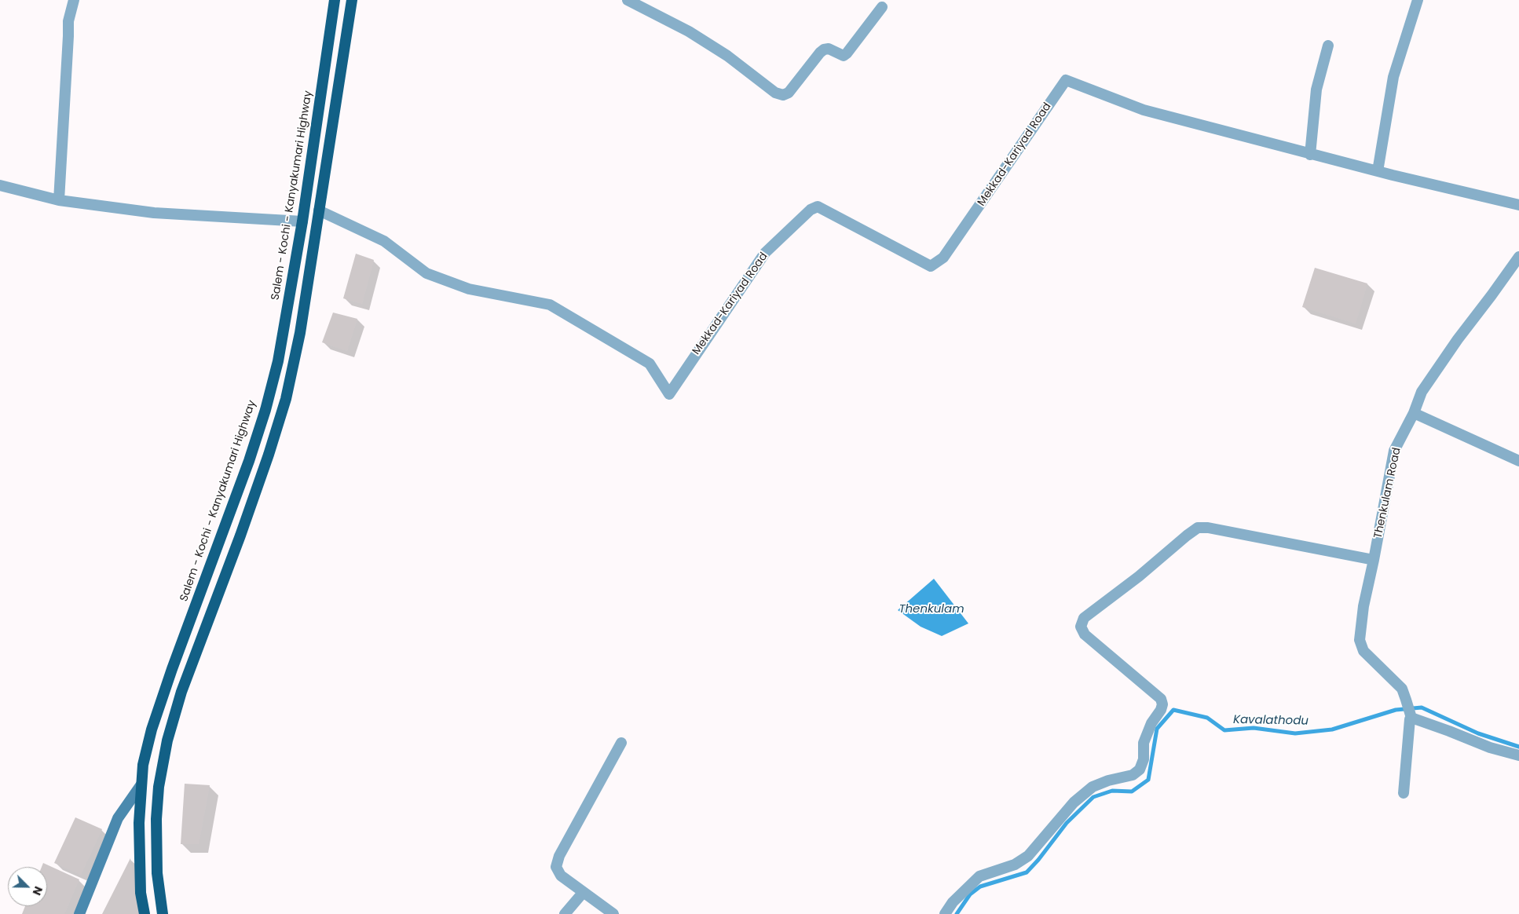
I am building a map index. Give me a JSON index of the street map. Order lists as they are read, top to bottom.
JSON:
{
  "streets": {
    "highway": ["Salem - Kochi - Kanyakumari Highway"],
    "street": ["Mekkad-Kariyad Road", "Thenkulam Road"]
  },
  "water": ["Thenkulam", "Kavalathodu"],
  "north": "bottom right"
}
